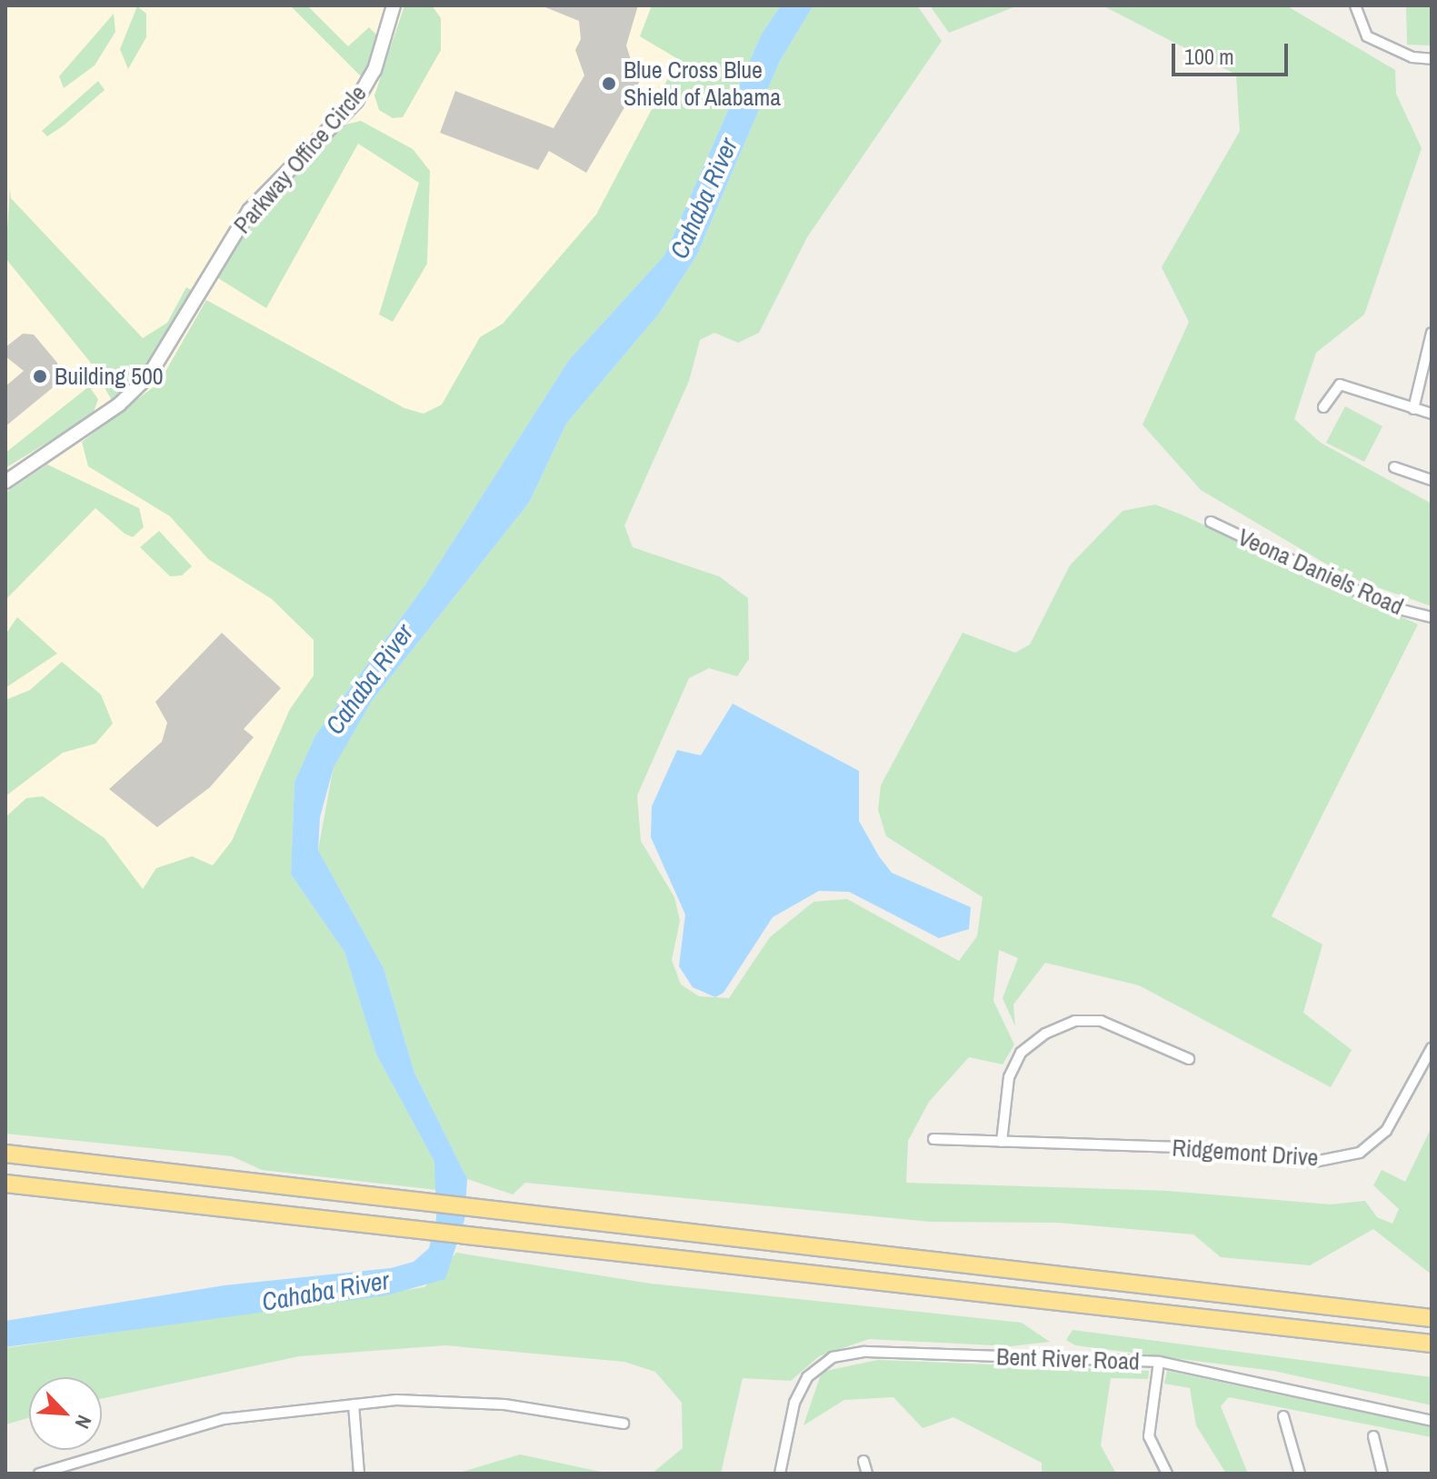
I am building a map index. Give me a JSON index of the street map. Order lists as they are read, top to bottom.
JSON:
{
  "streets": {
    "street": [
      "Parkway Office Circle",
      "Veona Daniels Road",
      "Ridgemont Drive",
      "Bent River Road"
    ]
  },
  "water": ["Cahaba River"],
  "places": ["Blue Cross Blue Shield of Alabama", "Building 500"],
  "scale_bar": "100 m",
  "north": "bottom right"
}
